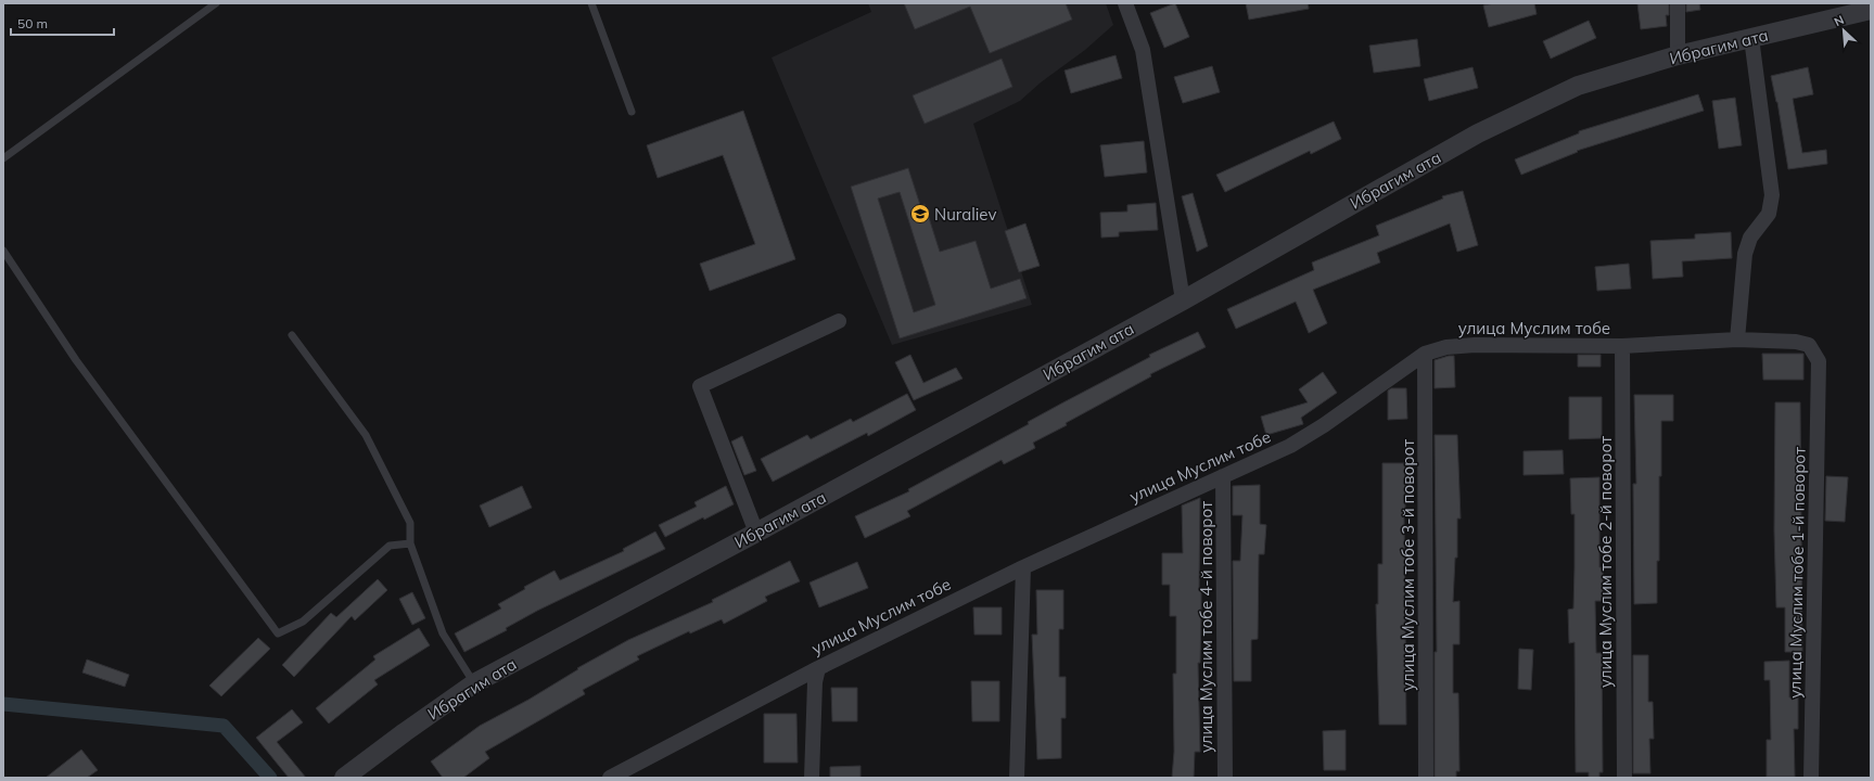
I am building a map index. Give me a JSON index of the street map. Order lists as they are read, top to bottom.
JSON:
{
  "streets": {
    "street": [
      "Ибрагим ата",
      "улица Муслим тобе",
      "улица Муслим тобе 2-й поворот",
      "улица Муслим тобе 3-й поворот",
      "улица Муслим тобе 1-й поворот",
      "улица Муслим тобе 4-й поворот"
    ]
  },
  "crossings": [
    ["улица Муслим тобе", "улица Муслим тобе 2-й поворот"],
    ["улица Муслим тобе", "улица Муслим тобе 3-й поворот"],
    ["улица Муслим тобе", "улица Муслим тобе 1-й поворот"],
    ["улица Муслим тобе", "улица Муслим тобе 4-й поворот"]
  ],
  "places": {
    "school or university": ["Nuraliev"]
  },
  "scale_bar": "50 m",
  "north": "top left"
}
